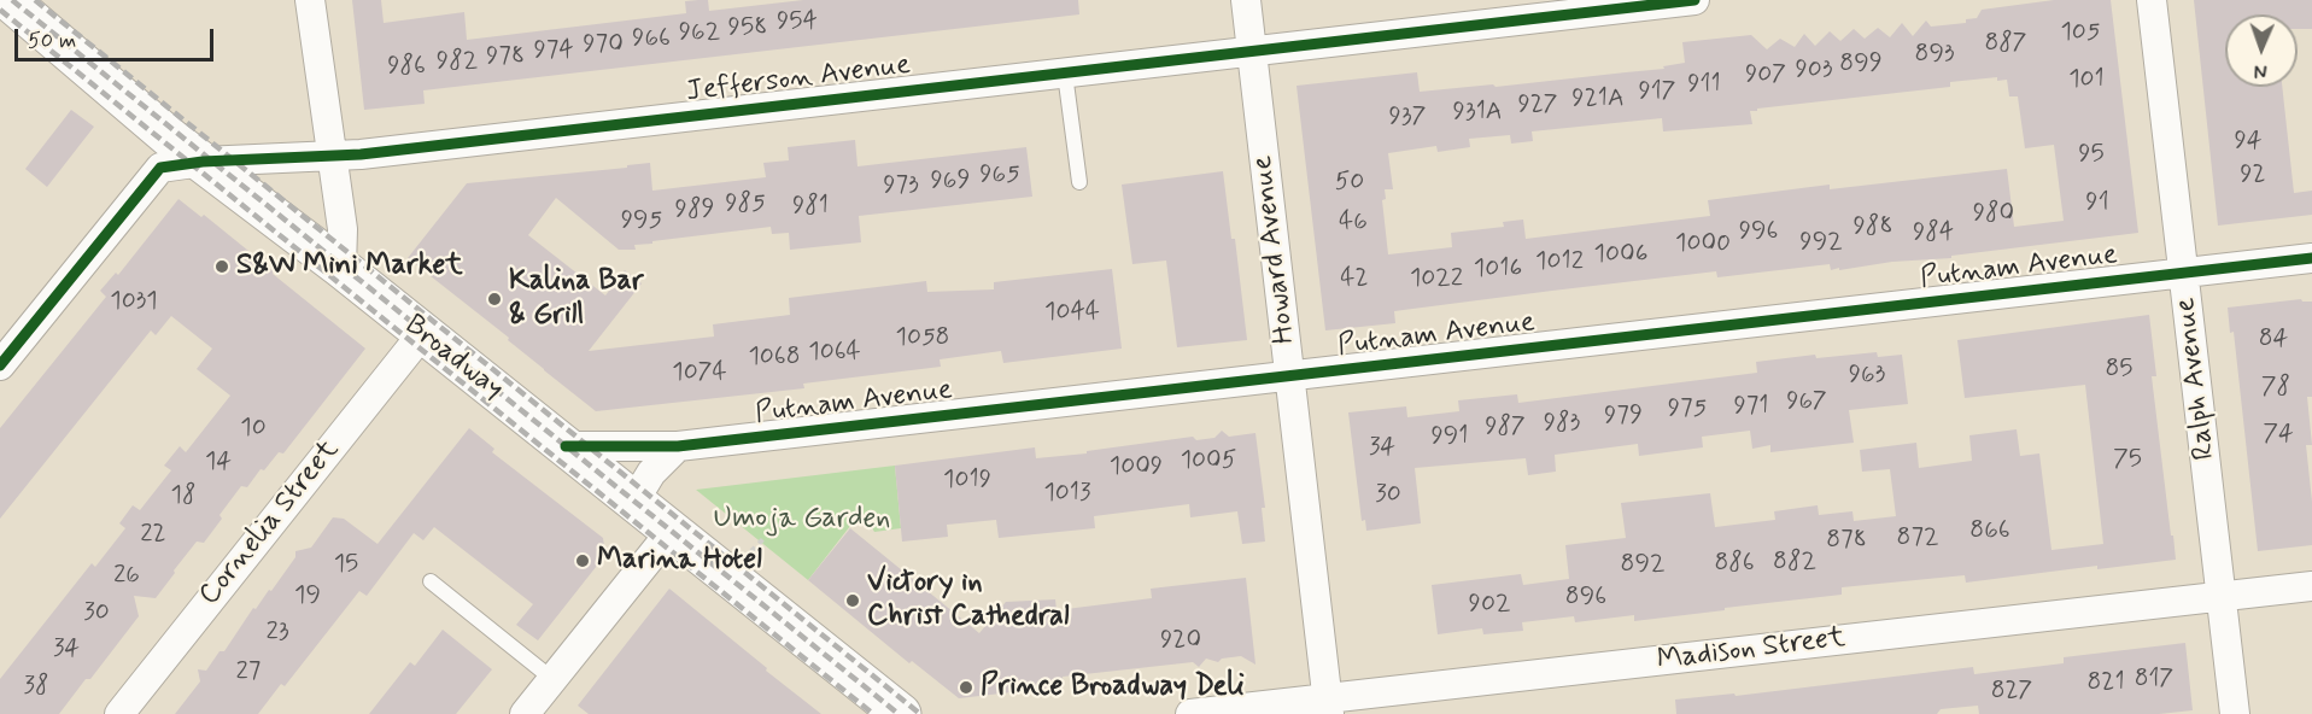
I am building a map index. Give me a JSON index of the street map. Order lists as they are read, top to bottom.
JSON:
{
  "streets": {
    "main road": ["Broadway"],
    "street": [
      "Jefferson Avenue",
      "Howard Avenue",
      "Putnam Avenue",
      "Ralph Avenue",
      "Cornelia Street",
      "Madison Street"
    ]
  },
  "crossings": [
    ["Jefferson Avenue", "Howard Avenue"],
    ["Jefferson Avenue", "Broadway"],
    ["Howard Avenue", "Putnam Avenue"],
    ["Howard Avenue", "Madison Street"],
    ["Putnam Avenue", "Broadway"],
    ["Putnam Avenue", "Ralph Avenue"],
    ["Broadway", "Cornelia Street"],
    ["Ralph Avenue", "Madison Street"]
  ],
  "parks": ["Umoja Garden"],
  "places": [
    "S&W Mini Market",
    "Kalina Bar & Grill",
    "Marina Hotel",
    "Victory in Christ Cathedral",
    "Prince Broadway Deli"
  ],
  "house_numbers": [
    "954",
    "958",
    "962",
    "105",
    "966",
    "887",
    "970",
    "974",
    "893",
    "978",
    "982",
    "899",
    "986",
    "903",
    "907",
    "101",
    "911",
    "917",
    "921A",
    "927",
    "931A",
    "937",
    "94",
    "95",
    "965",
    "92",
    "969",
    "50",
    "973",
    "91",
    "985",
    "981",
    "989",
    "980",
    "995",
    "46",
    "988",
    "996",
    "984",
    "992",
    "1000",
    "1006",
    "1012",
    "1016",
    "42",
    "1022",
    "1031",
    "1044",
    "1058",
    "84",
    "1064",
    "1068",
    "85",
    "1074",
    "963",
    "78",
    "967",
    "971",
    "975",
    "979",
    "983",
    "987",
    "10",
    "74",
    "991",
    "34",
    "75",
    "1005",
    "14",
    "1009",
    "1019",
    "1013",
    "30",
    "18",
    "866",
    "22",
    "872",
    "878",
    "882",
    "886",
    "15",
    "892",
    "26",
    "19",
    "896",
    "902",
    "30",
    "23",
    "920",
    "34",
    "27",
    "817",
    "821",
    "38",
    "827"
  ],
  "scale_bar": "50 m",
  "north": "bottom"
}
